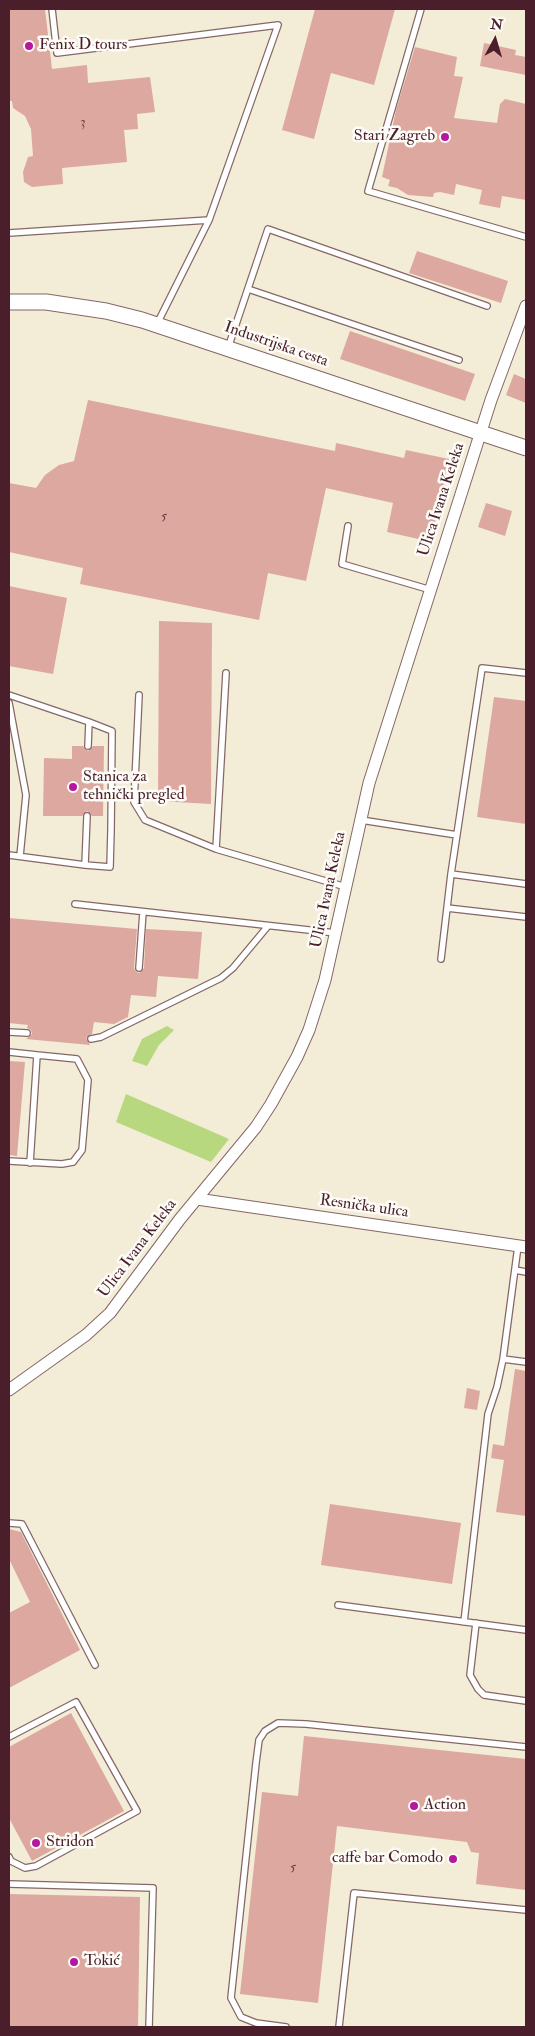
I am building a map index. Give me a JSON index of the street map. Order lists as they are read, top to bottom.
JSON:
{
  "streets": {
    "street": ["Industrijska cesta", "Ulica Ivana Keleka", "Resnička ulica"]
  },
  "crossings": [
    ["Industrijska cesta", "Ulica Ivana Keleka"],
    ["Ulica Ivana Keleka", "Resnička ulica"]
  ],
  "places": [
    "Fenix D tours",
    "Stari Zagreb",
    "Stanica za tehnički pregled",
    "Action",
    "Stridon",
    "caffe bar Comodo",
    "Tokić"
  ],
  "house_numbers": ["3", "5", "5"],
  "north": "top"
}
